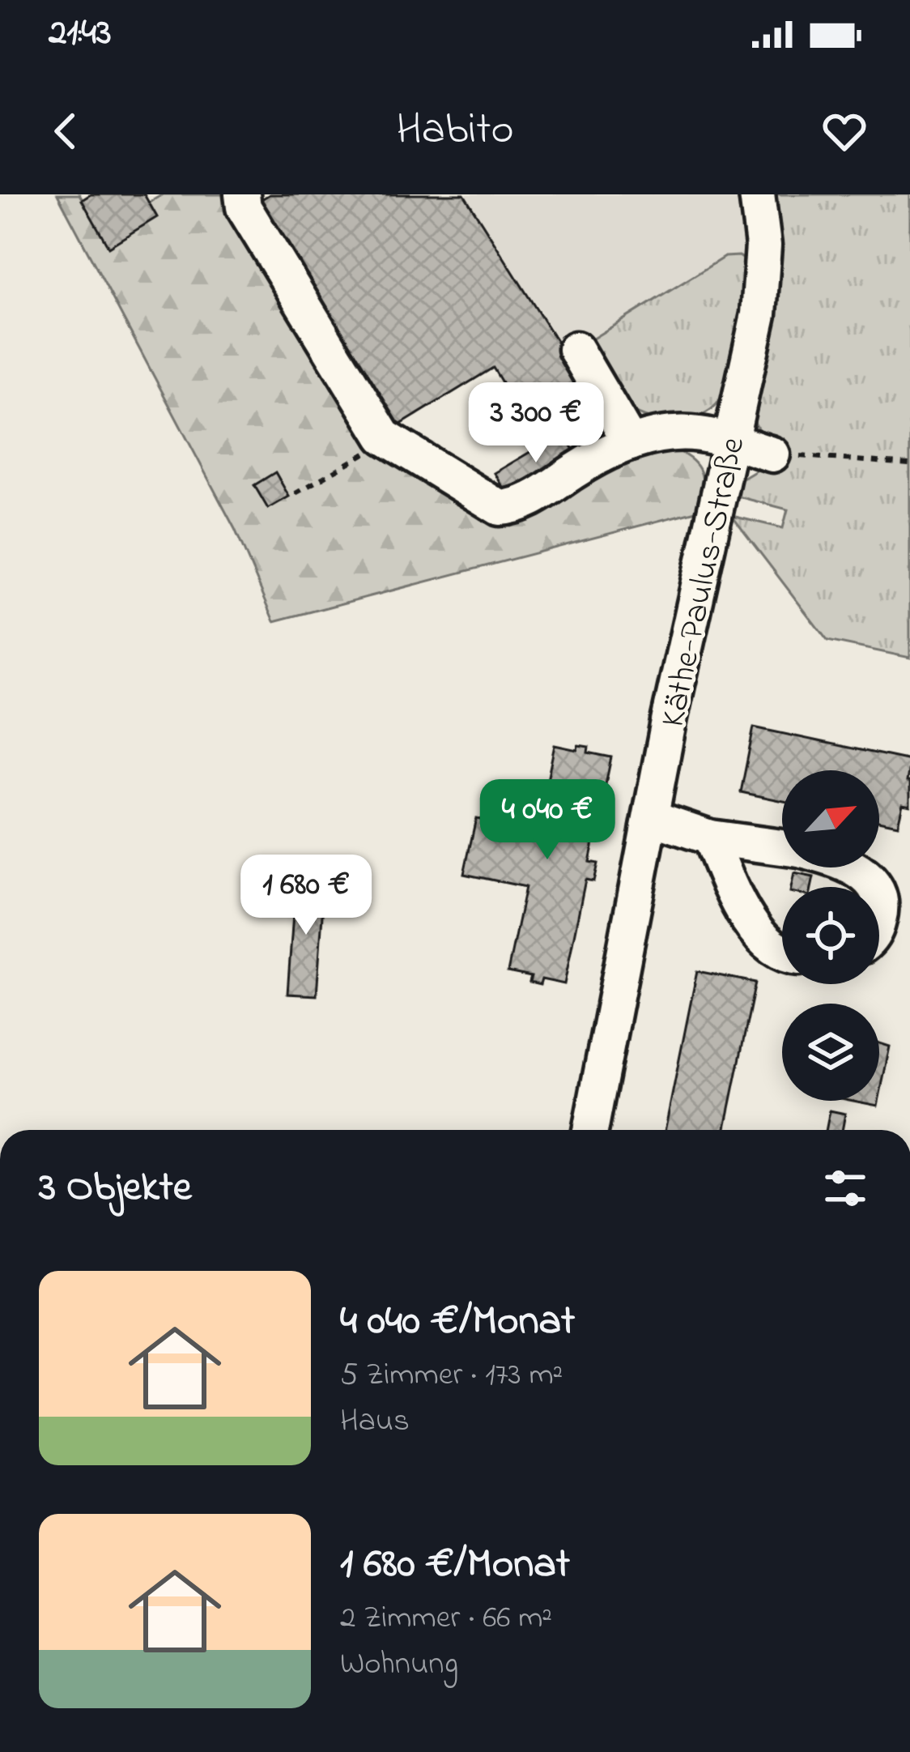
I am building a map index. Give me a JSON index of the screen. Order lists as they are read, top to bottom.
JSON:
{
  "streets": {
    "lane": ["Käthe-Paulus-Straße"]
  },
  "north": "top right",
  "page": {
    "status": "21:43",
    "header": "Habito",
    "price": ["3 300 €", "4 040 €", "1 680 €"],
    "heading": "3 Objekte",
    "list": [
      {
        "name": "4 040 €/Monat",
        "note": "5 Zimmer · 173 m² · Haus"
      },
      {
        "name": "1 680 €/Monat",
        "note": "2 Zimmer · 66 m² · Wohnung"
      }
    ]
  }
}
